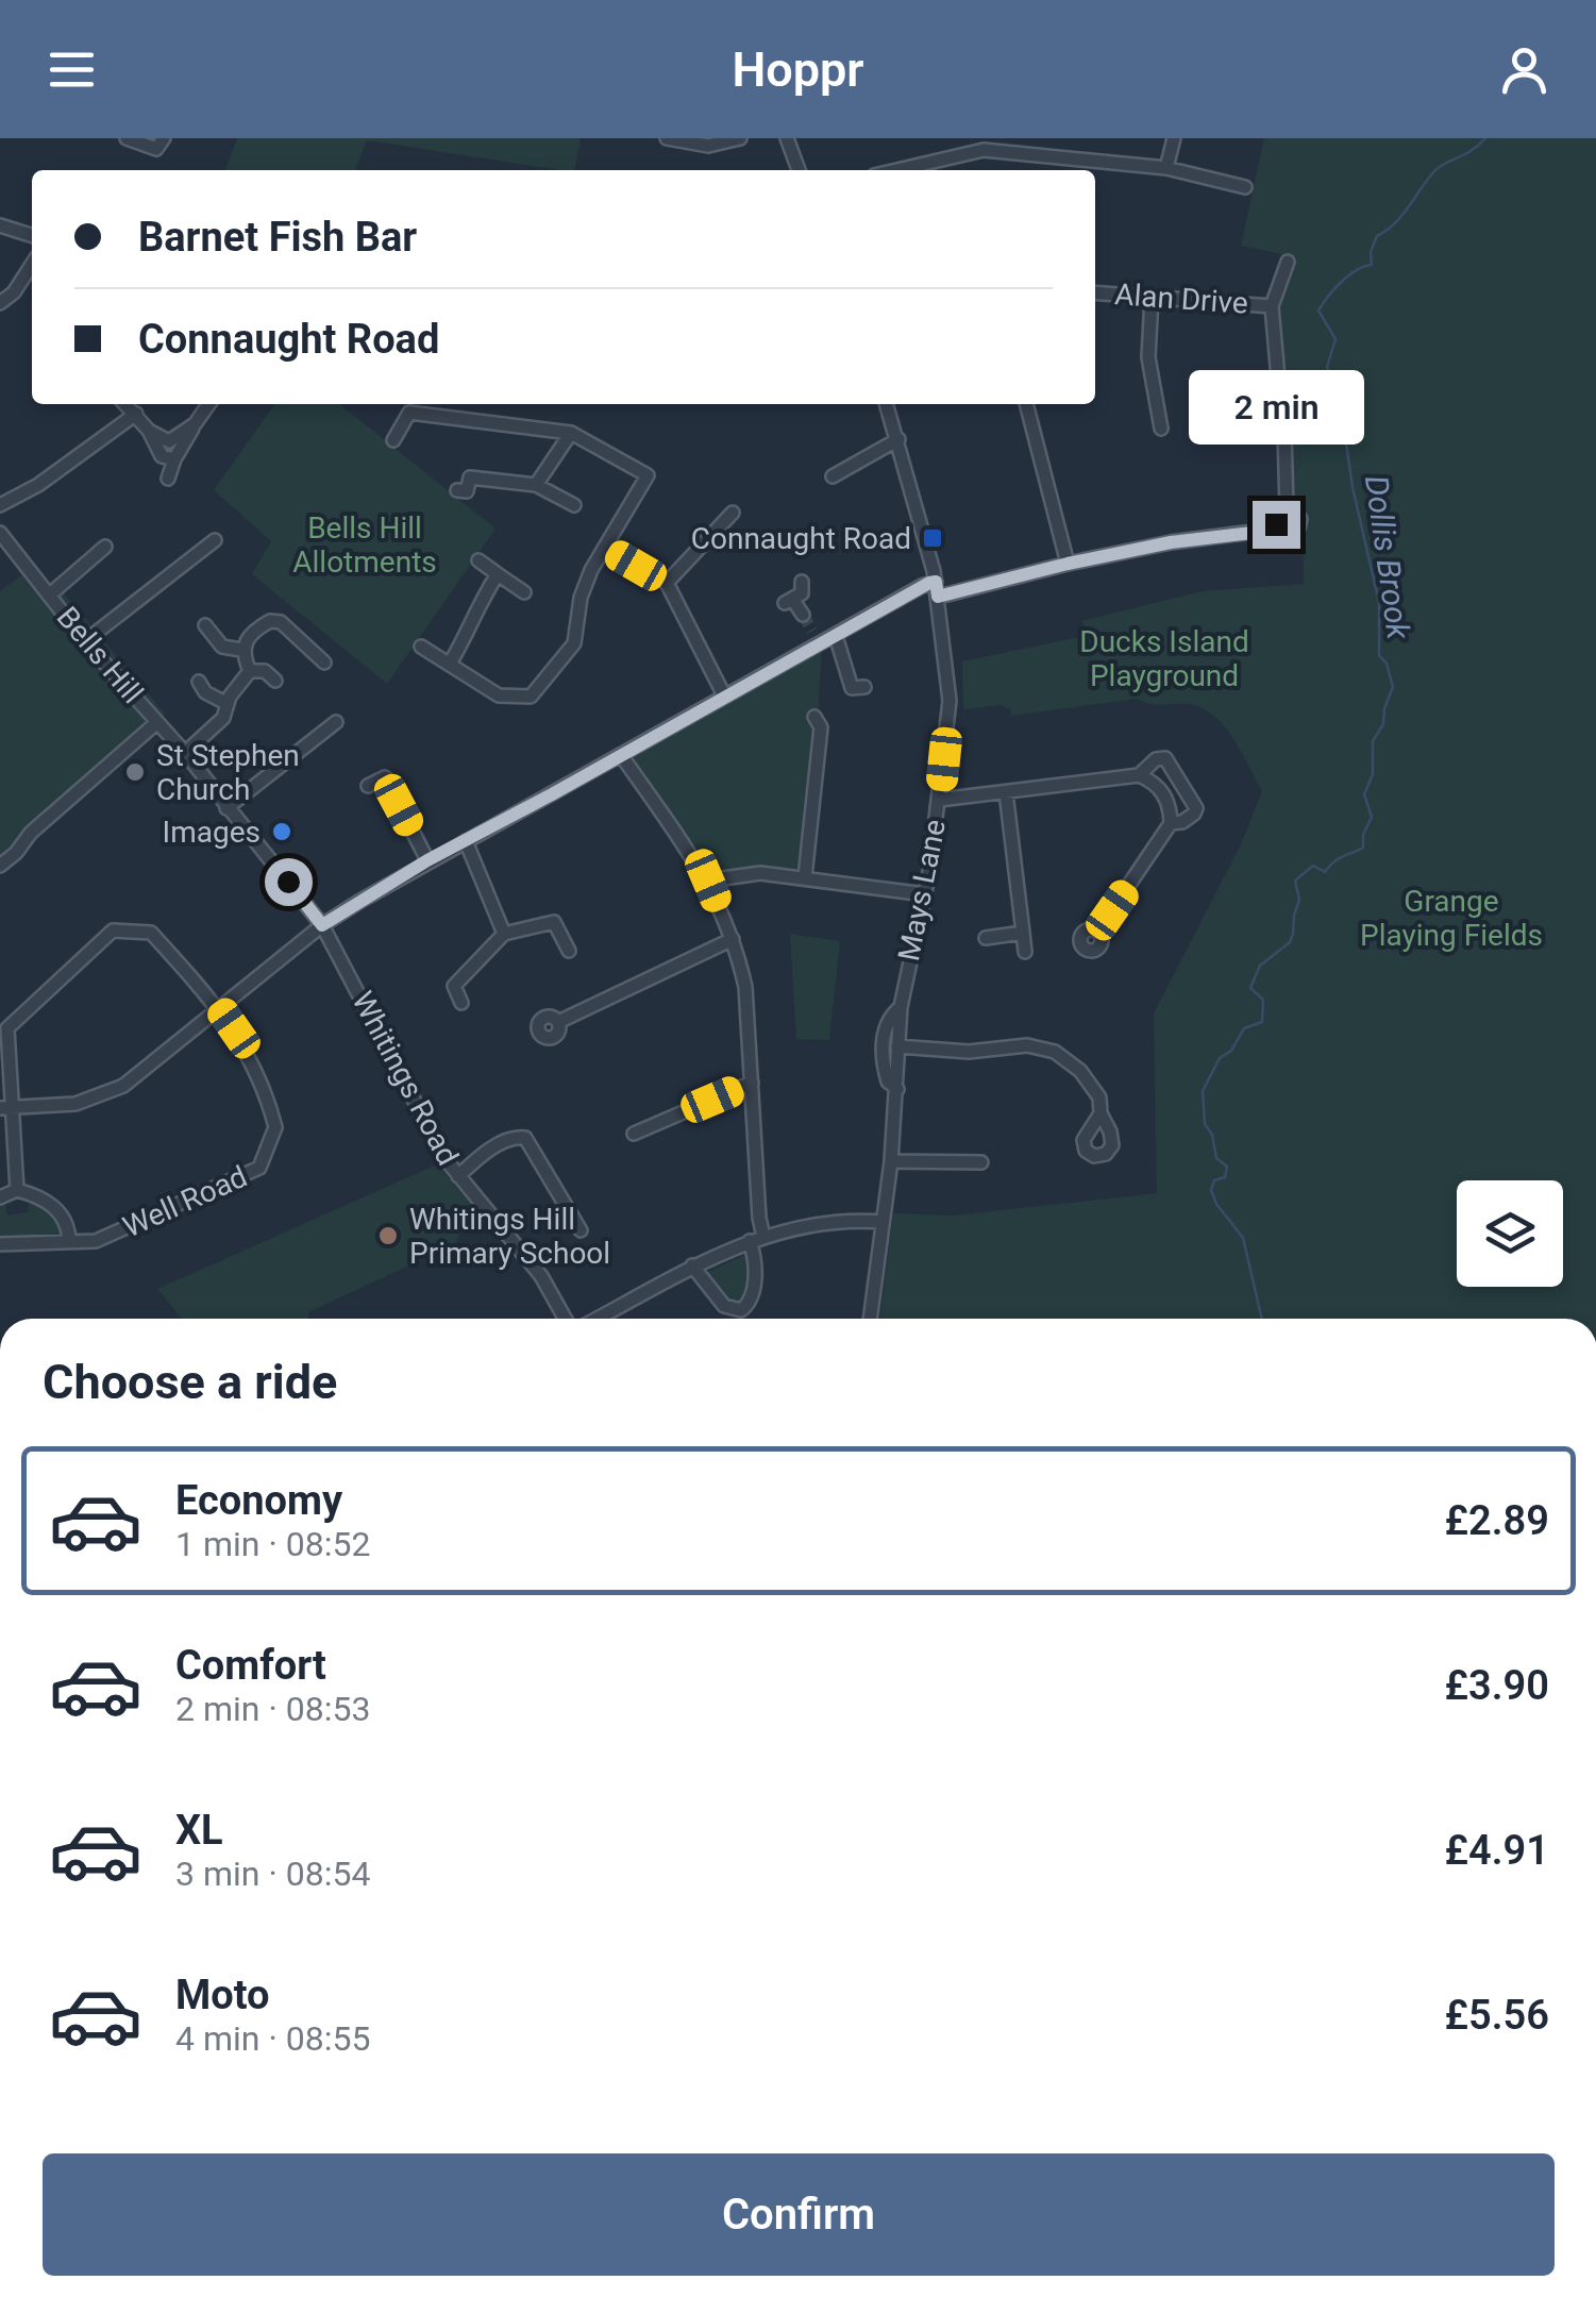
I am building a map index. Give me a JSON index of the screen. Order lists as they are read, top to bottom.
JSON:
{
  "streets": {
    "street": [
      "Alan Drive",
      "Bells Hill",
      "Mays Lane",
      "Whitings Road",
      "Well Road"
    ]
  },
  "crossings": [
    ["Bells Hill", "Whitings Road"]
  ],
  "water": ["Dollis Brook"],
  "parks": ["Bells Hill Allotments", "Ducks Island Playground", "Grange Playing Fields"],
  "places": {
    "transit": ["Connaught Road"],
    "other": ["St Stephen Church", "Images", "Whitings Hill Primary School"]
  },
  "page": {
    "header": "Hoppr",
    "banner": ["Barnet Fish Bar", "Connaught Road"],
    "bubble": "2 min",
    "heading": "Choose a ride",
    "list": [
      {
        "name": "Economy",
        "note": "1 min · 08:52",
        "value": "£2.89"
      },
      {
        "name": "Comfort",
        "note": "2 min · 08:53",
        "value": "£3.90"
      },
      {
        "name": "XL",
        "note": "3 min · 08:54",
        "value": "£4.91"
      },
      {
        "name": "Moto",
        "note": "4 min · 08:55",
        "value": "£5.56"
      }
    ],
    "buttons": "Confirm"
  }
}
